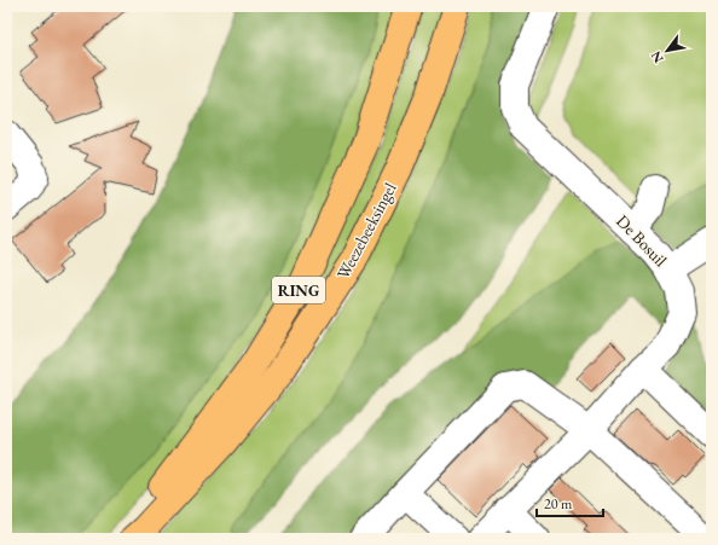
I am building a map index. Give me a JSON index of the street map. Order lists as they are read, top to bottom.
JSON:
{
  "streets": {
    "main road": ["Weezebeeksingel", "RING"],
    "street": ["De Bosuil"]
  },
  "scale_bar": "20 m",
  "north": "bottom left"
}
